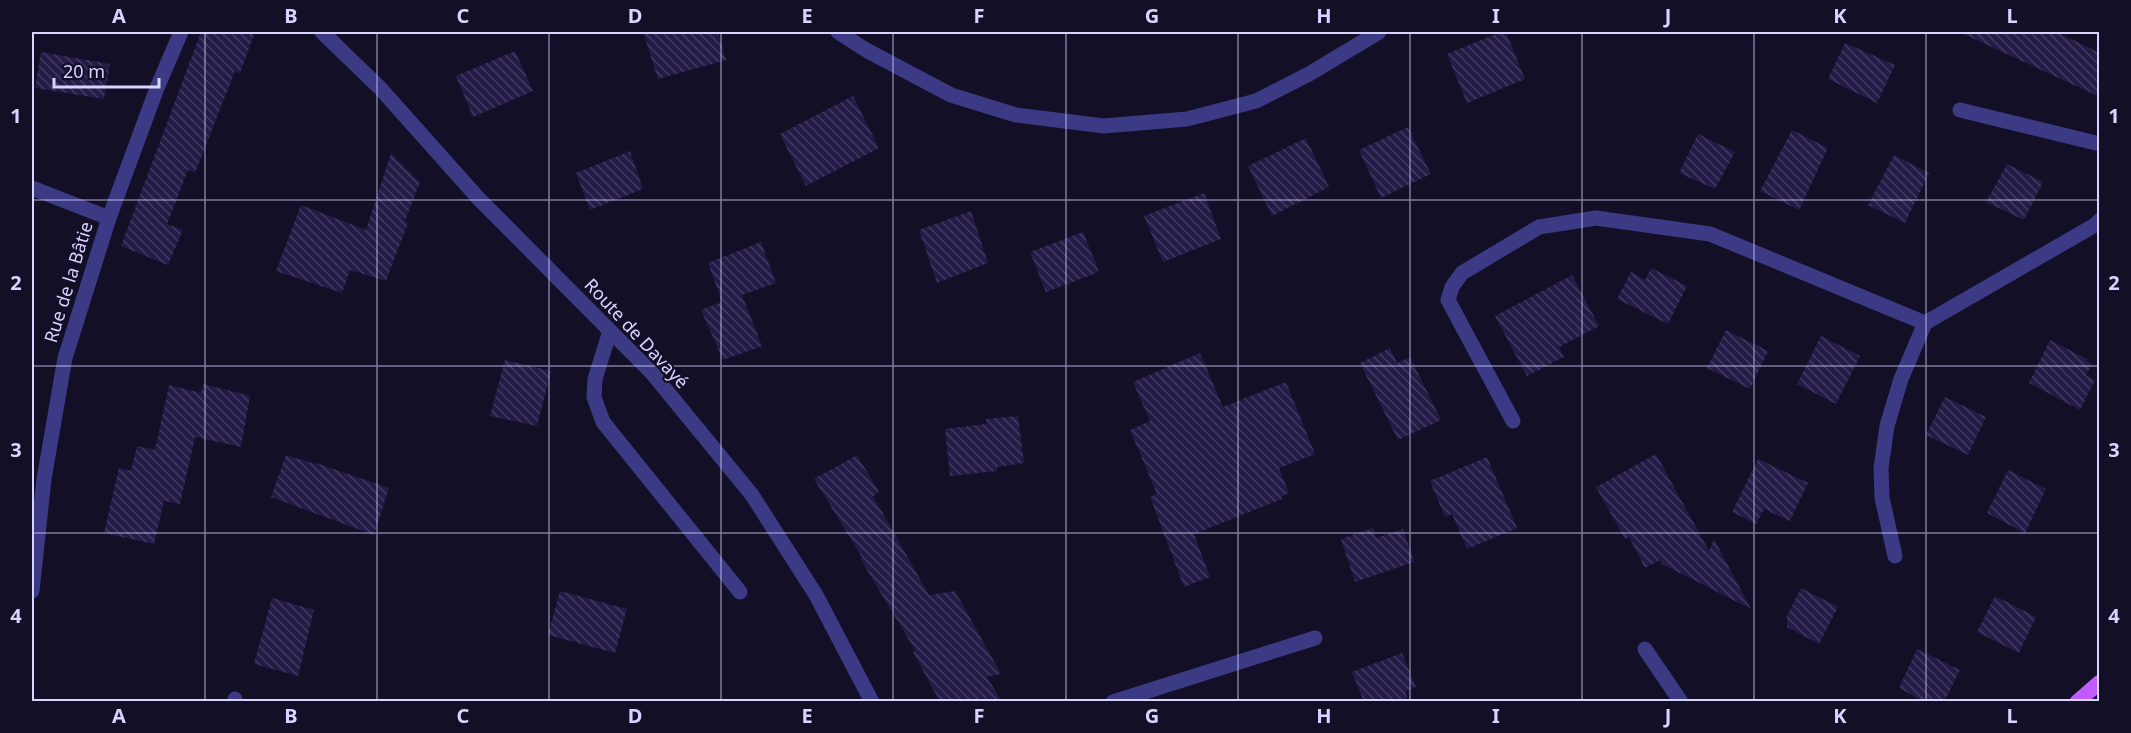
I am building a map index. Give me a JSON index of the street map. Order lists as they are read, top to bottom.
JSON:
{
  "streets": {
    "street": ["Rue de la Bâtie", "Route de Davayé"]
  },
  "scale_bar": "20 m",
  "grid": {
    "columns": [
      "A",
      "B",
      "C",
      "D",
      "E",
      "F",
      "G",
      "H",
      "I",
      "J",
      "K",
      "L"
    ],
    "rows": [
      "1",
      "2",
      "3",
      "4"
    ]
  }
}
